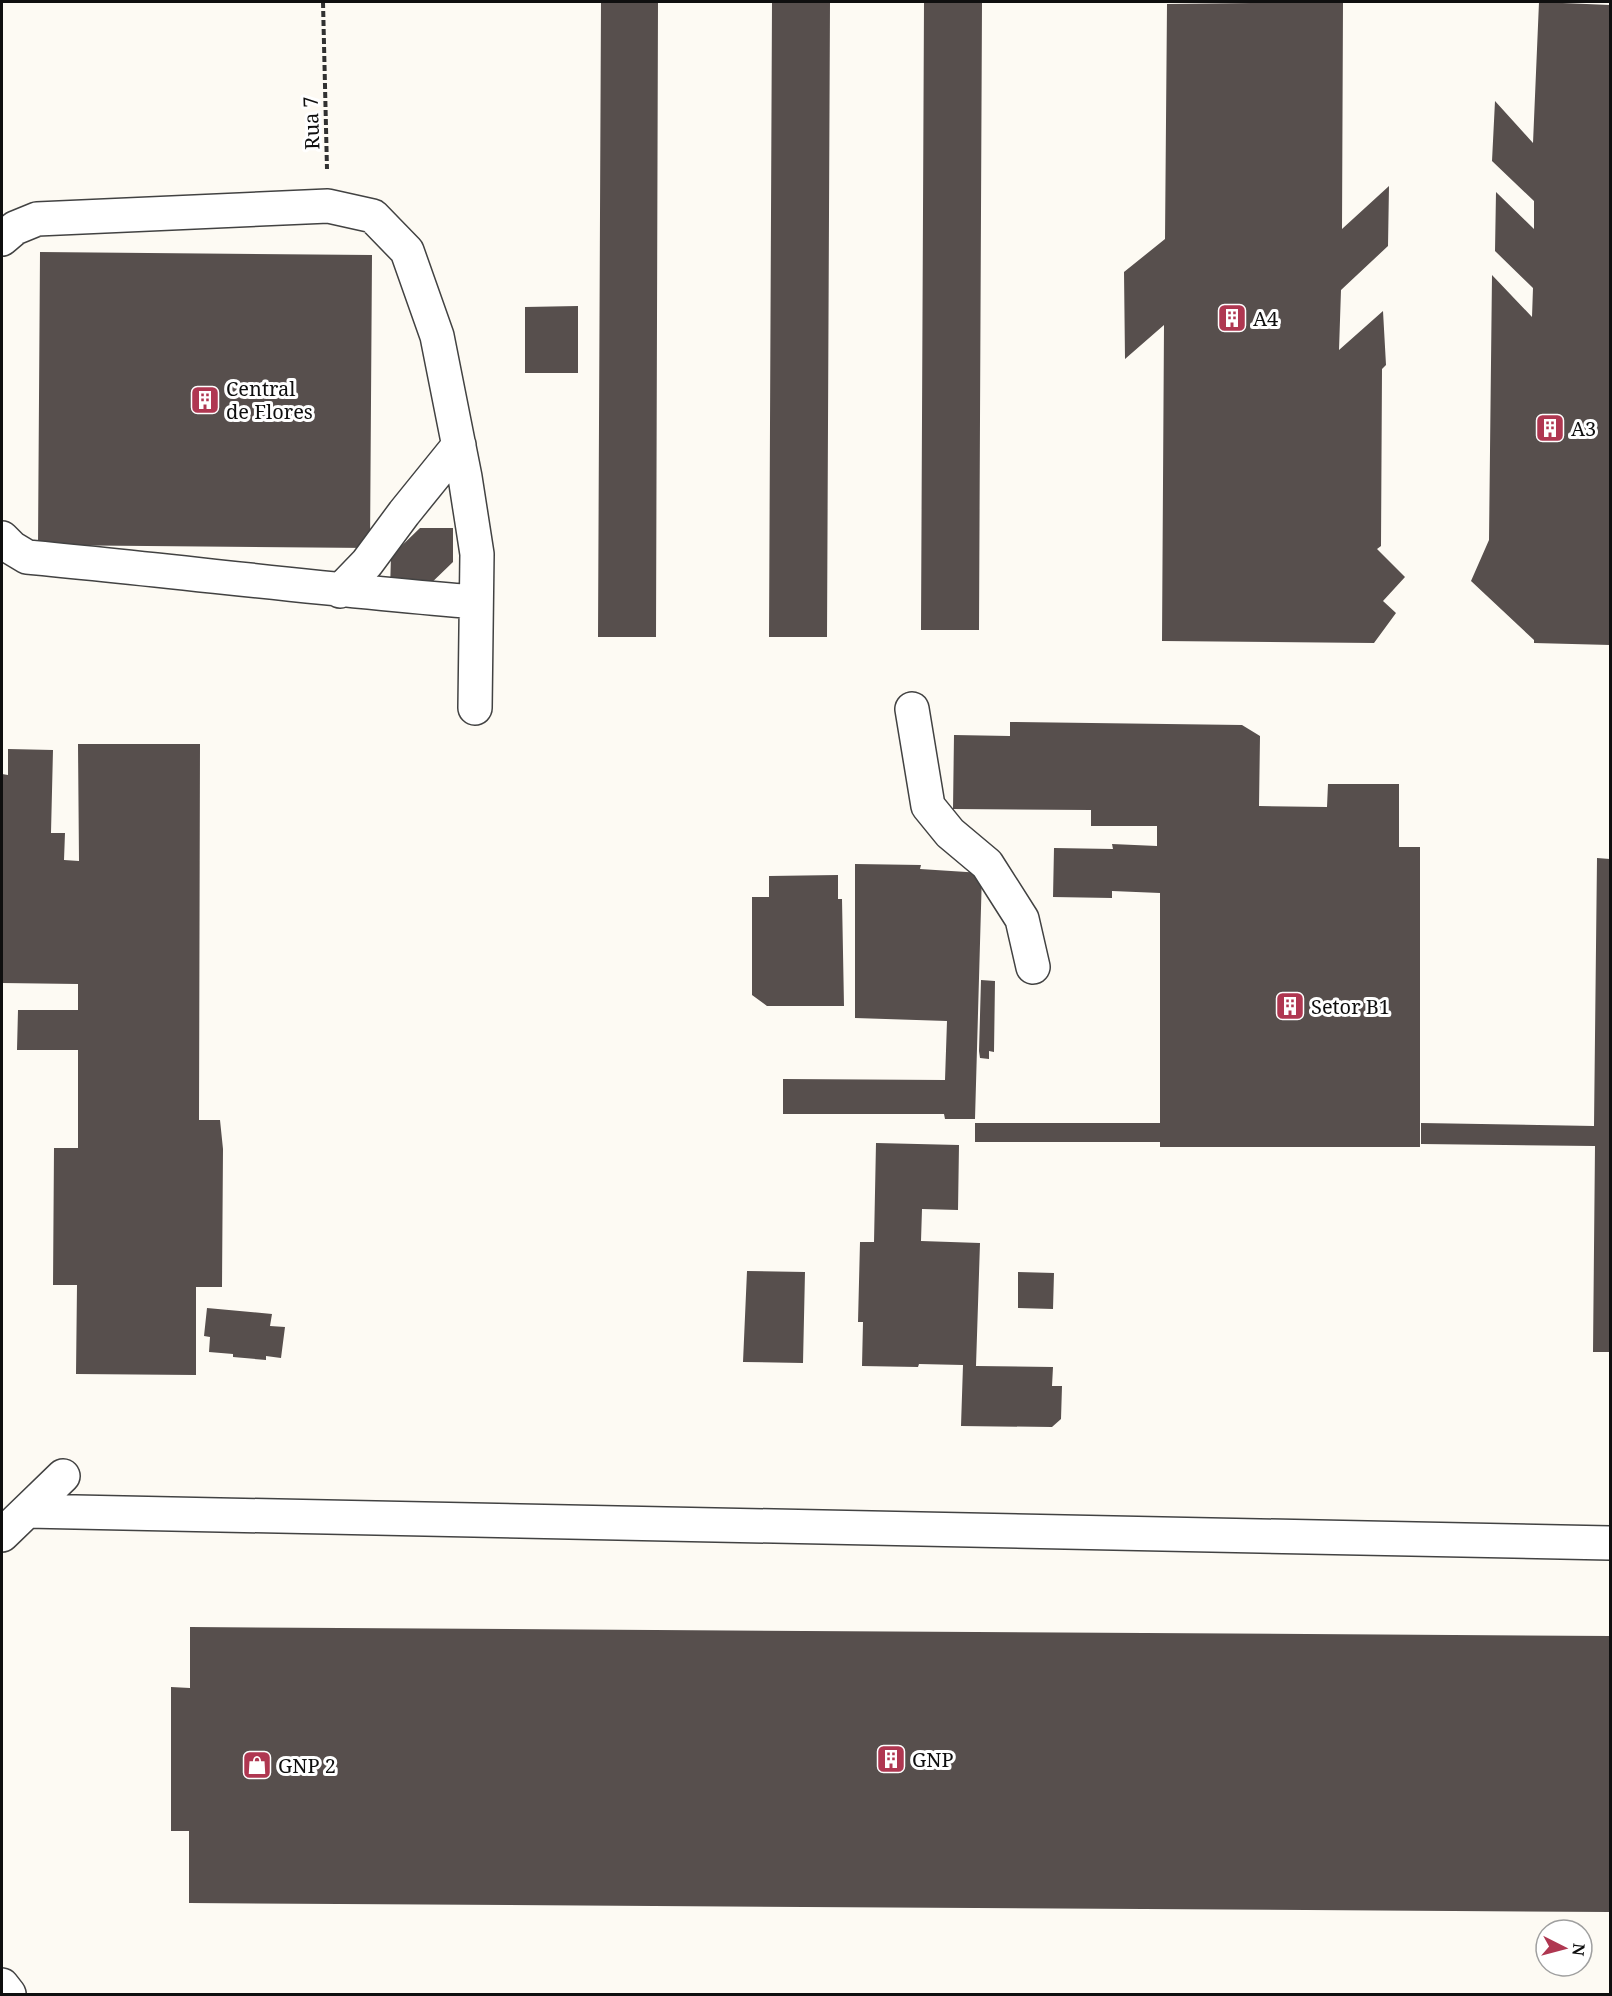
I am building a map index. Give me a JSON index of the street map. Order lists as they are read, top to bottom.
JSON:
{
  "streets": {
    "path": ["Rua 7"]
  },
  "places": {
    "building": [
      "A4",
      "Central de Flores",
      "A3",
      "Setor B1",
      "GNP"
    ],
    "shop": ["GNP 2"]
  },
  "north": "right"
}
